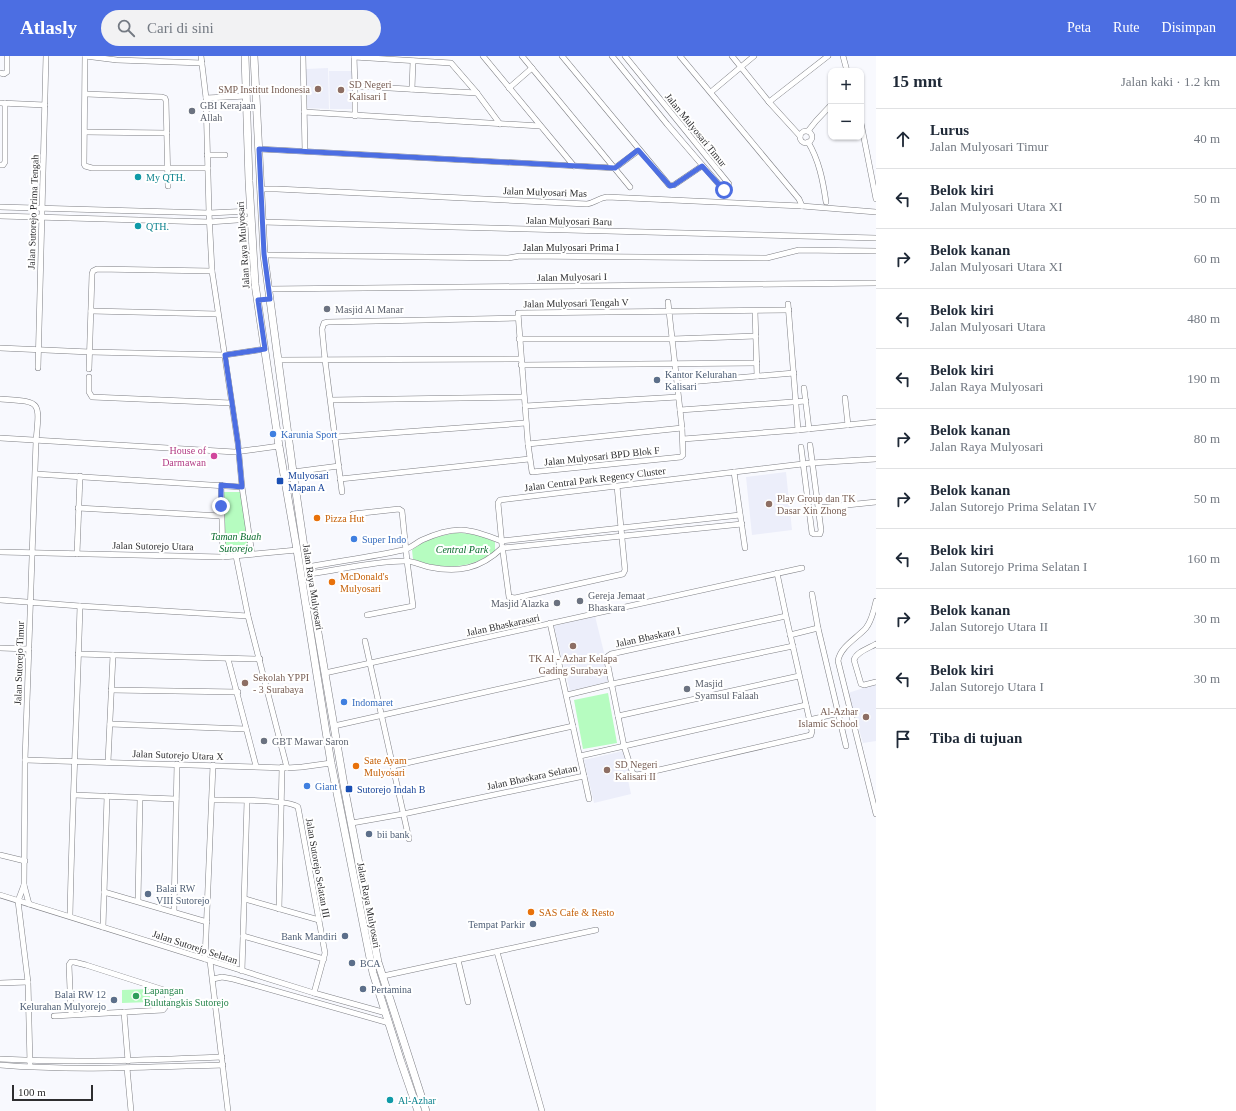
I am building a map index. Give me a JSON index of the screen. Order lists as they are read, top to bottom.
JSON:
{
  "streets": {
    "main road": ["Jalan Raya Mulyosari"],
    "street": [
      "Jalan Mulyosari Timur",
      "Jalan Mulyosari Mas",
      "Jalan Sutorejo Prima Tengah",
      "Jalan Mulyosari Baru",
      "Jalan Mulyosari Prima I",
      "Jalan Mulyosari I",
      "Jalan Mulyosari Tengah V",
      "Jalan Mulyosari BPD Blok F",
      "Jalan Central Park Regency Cluster",
      "Jalan Sutorejo Utara",
      "Jalan Bhaskarasari",
      "Jalan Bhaskara I",
      "Jalan Sutorejo Timur",
      "Jalan Sutorejo Utara X",
      "Jalan Bhaskara Selatan",
      "Jalan Sutorejo Selatan III",
      "Jalan Sutorejo Selatan"
    ]
  },
  "crossings": [
    ["Jalan Mulyosari Mas", "Jalan Raya Mulyosari"],
    ["Jalan Mulyosari Baru", "Jalan Raya Mulyosari"],
    ["Jalan Raya Mulyosari", "Jalan Mulyosari Prima I"],
    ["Jalan Raya Mulyosari", "Jalan Mulyosari I"],
    ["Jalan Raya Mulyosari", "Jalan Sutorejo Utara"],
    ["Jalan Raya Mulyosari", "Jalan Bhaskarasari"],
    ["Jalan Raya Mulyosari", "Jalan Sutorejo Utara X"],
    ["Jalan Raya Mulyosari", "Jalan Bhaskara Selatan"],
    ["Jalan Raya Mulyosari", "Jalan Sutorejo Selatan"],
    ["Jalan Mulyosari Tengah V", "Jalan Mulyosari BPD Blok F"],
    ["Jalan Sutorejo Utara", "Jalan Sutorejo Timur"],
    ["Jalan Bhaskarasari", "Jalan Bhaskara Selatan"],
    ["Jalan Sutorejo Timur", "Jalan Sutorejo Utara X"],
    ["Jalan Sutorejo Timur", "Jalan Sutorejo Selatan"],
    ["Jalan Sutorejo Selatan III", "Jalan Sutorejo Selatan"]
  ],
  "parks": ["Taman Buah Sutorejo", "Central Park"],
  "places": {
    "other": [
      "SMP Institut Indonesia",
      "SD Negeri Kalisari I",
      "GBI Kerajaan Allah",
      "My QTH.",
      "QTH.",
      "Masjid Al Manar",
      "Kantor Kelurahan Kalisari",
      "Karunia Sport",
      "House of Darmawan",
      "Play Group dan TK Dasar Xin Zhong",
      "Pizza Hut",
      "Super Indo",
      "McDonald's Mulyosari",
      "Gereja Jemaat Bhaskara",
      "Masjid Alazka",
      "TK Al - Azhar Kelapa Gading Surabaya",
      "Sekolah YPPI - 3 Surabaya",
      "Masjid Syamsul Falaah",
      "Indomaret",
      "Al-Azhar Islamic School",
      "GBT Mawar Saron",
      "Sate Ayam Mulyosari",
      "SD Negeri Kalisari II",
      "Giant",
      "bii bank",
      "Balai RW VIII Sutorejo",
      "SAS Cafe & Resto",
      "Tempat Parkir",
      "Bank Mandiri",
      "BCA",
      "Pertamina",
      "Lapangan Bulutangkis Sutorejo",
      "Balai RW 12 Kelurahan Mulyorejo",
      "Al-Azhar"
    ],
    "transit": ["Mulyosari Mapan A", "Sutorejo Indah B"]
  },
  "scale_bar": "100 m",
  "page": {
    "header": "Atlasly",
    "search": "Cari di sini",
    "nav": ["Peta", "Rute", "Disimpan"],
    "heading": ["15 mnt", "Jalan kaki · 1.2 km"],
    "map_buttons": ["+", "−"],
    "list": [
      ["Lurus", "Jalan Mulyosari Timur", "40 m"],
      ["Belok kiri", "Jalan Mulyosari Utara XI", "50 m"],
      ["Belok kanan", "Jalan Mulyosari Utara XI", "60 m"],
      ["Belok kiri", "Jalan Mulyosari Utara", "480 m"],
      ["Belok kiri", "Jalan Raya Mulyosari", "190 m"],
      ["Belok kanan", "Jalan Raya Mulyosari", "80 m"],
      ["Belok kanan", "Jalan Sutorejo Prima Selatan IV", "50 m"],
      ["Belok kiri", "Jalan Sutorejo Prima Selatan I", "160 m"],
      ["Belok kanan", "Jalan Sutorejo Utara II", "30 m"],
      ["Belok kiri", "Jalan Sutorejo Utara I", "30 m"],
      "Tiba di tujuan"
    ],
    "scale": "100 m"
  }
}
